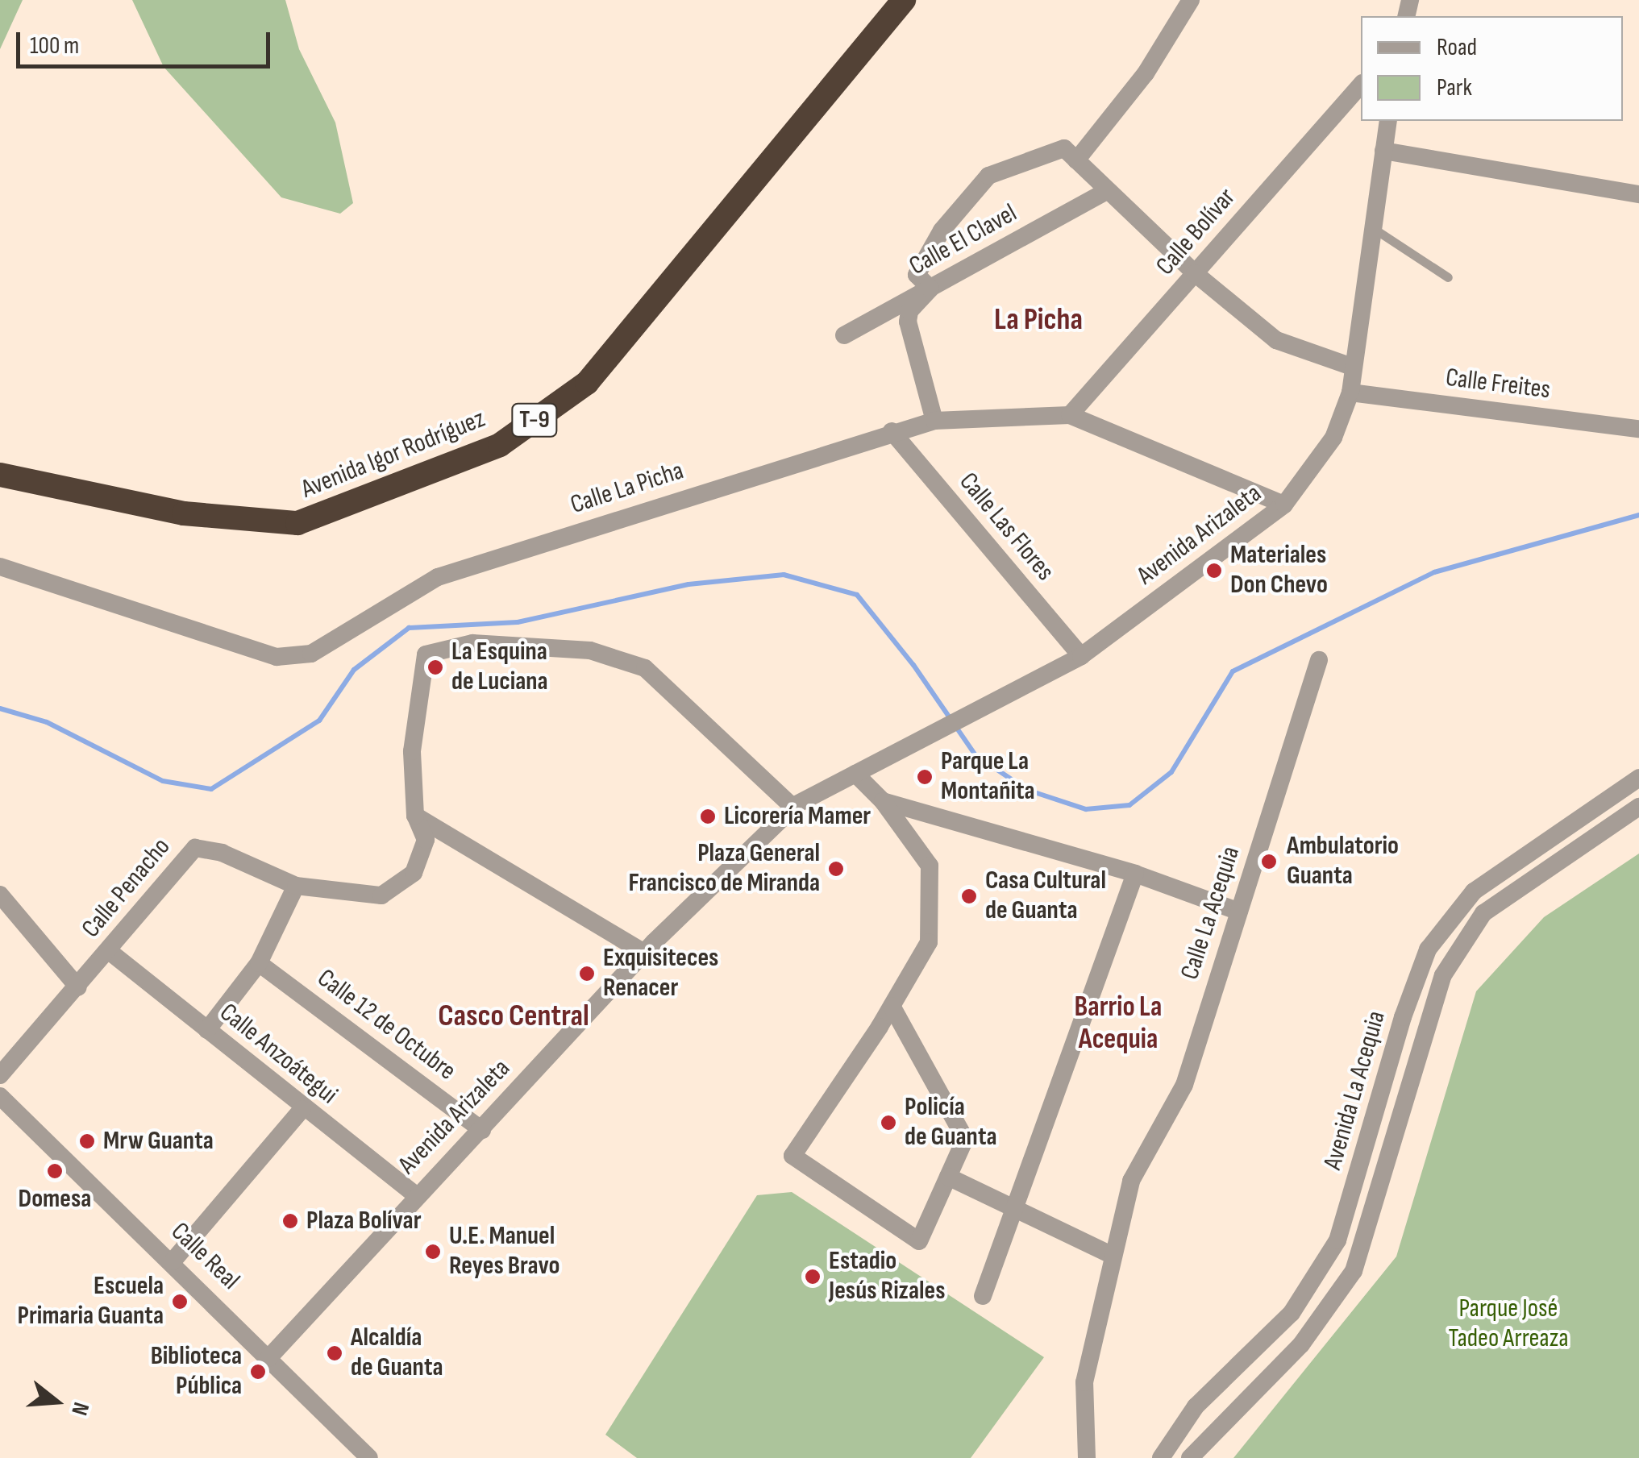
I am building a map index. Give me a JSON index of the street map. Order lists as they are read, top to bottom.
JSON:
{
  "streets": {
    "highway": ["T-9", "Avenida Igor Rodríguez"],
    "street": [
      "Calle Bolívar",
      "Calle El Clavel",
      "Calle Freites",
      "Calle La Picha",
      "Calle Las Flores",
      "Avenida Arizaleta",
      "Calle Penacho",
      "Calle La Acequia",
      "Calle 12 de Octubre",
      "Calle Anzoátegui",
      "Avenida La Acequia",
      "Calle Real"
    ]
  },
  "crossings": [
    ["Calle Bolívar", "Calle La Picha"],
    ["Calle Freites", "Avenida Arizaleta"],
    ["Calle La Picha", "Calle Las Flores"],
    ["Calle La Picha", "Avenida Arizaleta"],
    ["Calle Las Flores", "Avenida Arizaleta"],
    ["Avenida Arizaleta", "Calle Penacho"],
    ["Avenida Arizaleta", "Calle 12 de Octubre"],
    ["Avenida Arizaleta", "Calle Anzoátegui"],
    ["Avenida Arizaleta", "Calle Real"],
    ["Calle Penacho", "Calle Anzoátegui"]
  ],
  "districts": ["La Picha", "Barrio La Acequia", "Casco Central"],
  "parks": ["Parque José Tadeo Arreaza"],
  "places": [
    "Materiales Don Chevo",
    "La Esquina de Luciana",
    "Parque La Montañita",
    "Licorería Mamer",
    "Ambulatorio Guanta",
    "Plaza General Francisco de Miranda",
    "Casa Cultural de Guanta",
    "Exquisiteces Renacer",
    "Policía de Guanta",
    "Mrw Guanta",
    "Domesa",
    "Plaza Bolívar",
    "U.E. Manuel Reyes Bravo",
    "Estadio Jesús Rizales",
    "Escuela Primaria Guanta",
    "Alcaldía de Guanta",
    "Biblioteca Pública"
  ],
  "legend": ["Road", "Park"],
  "scale_bar": "100 m",
  "north": "right"
}
